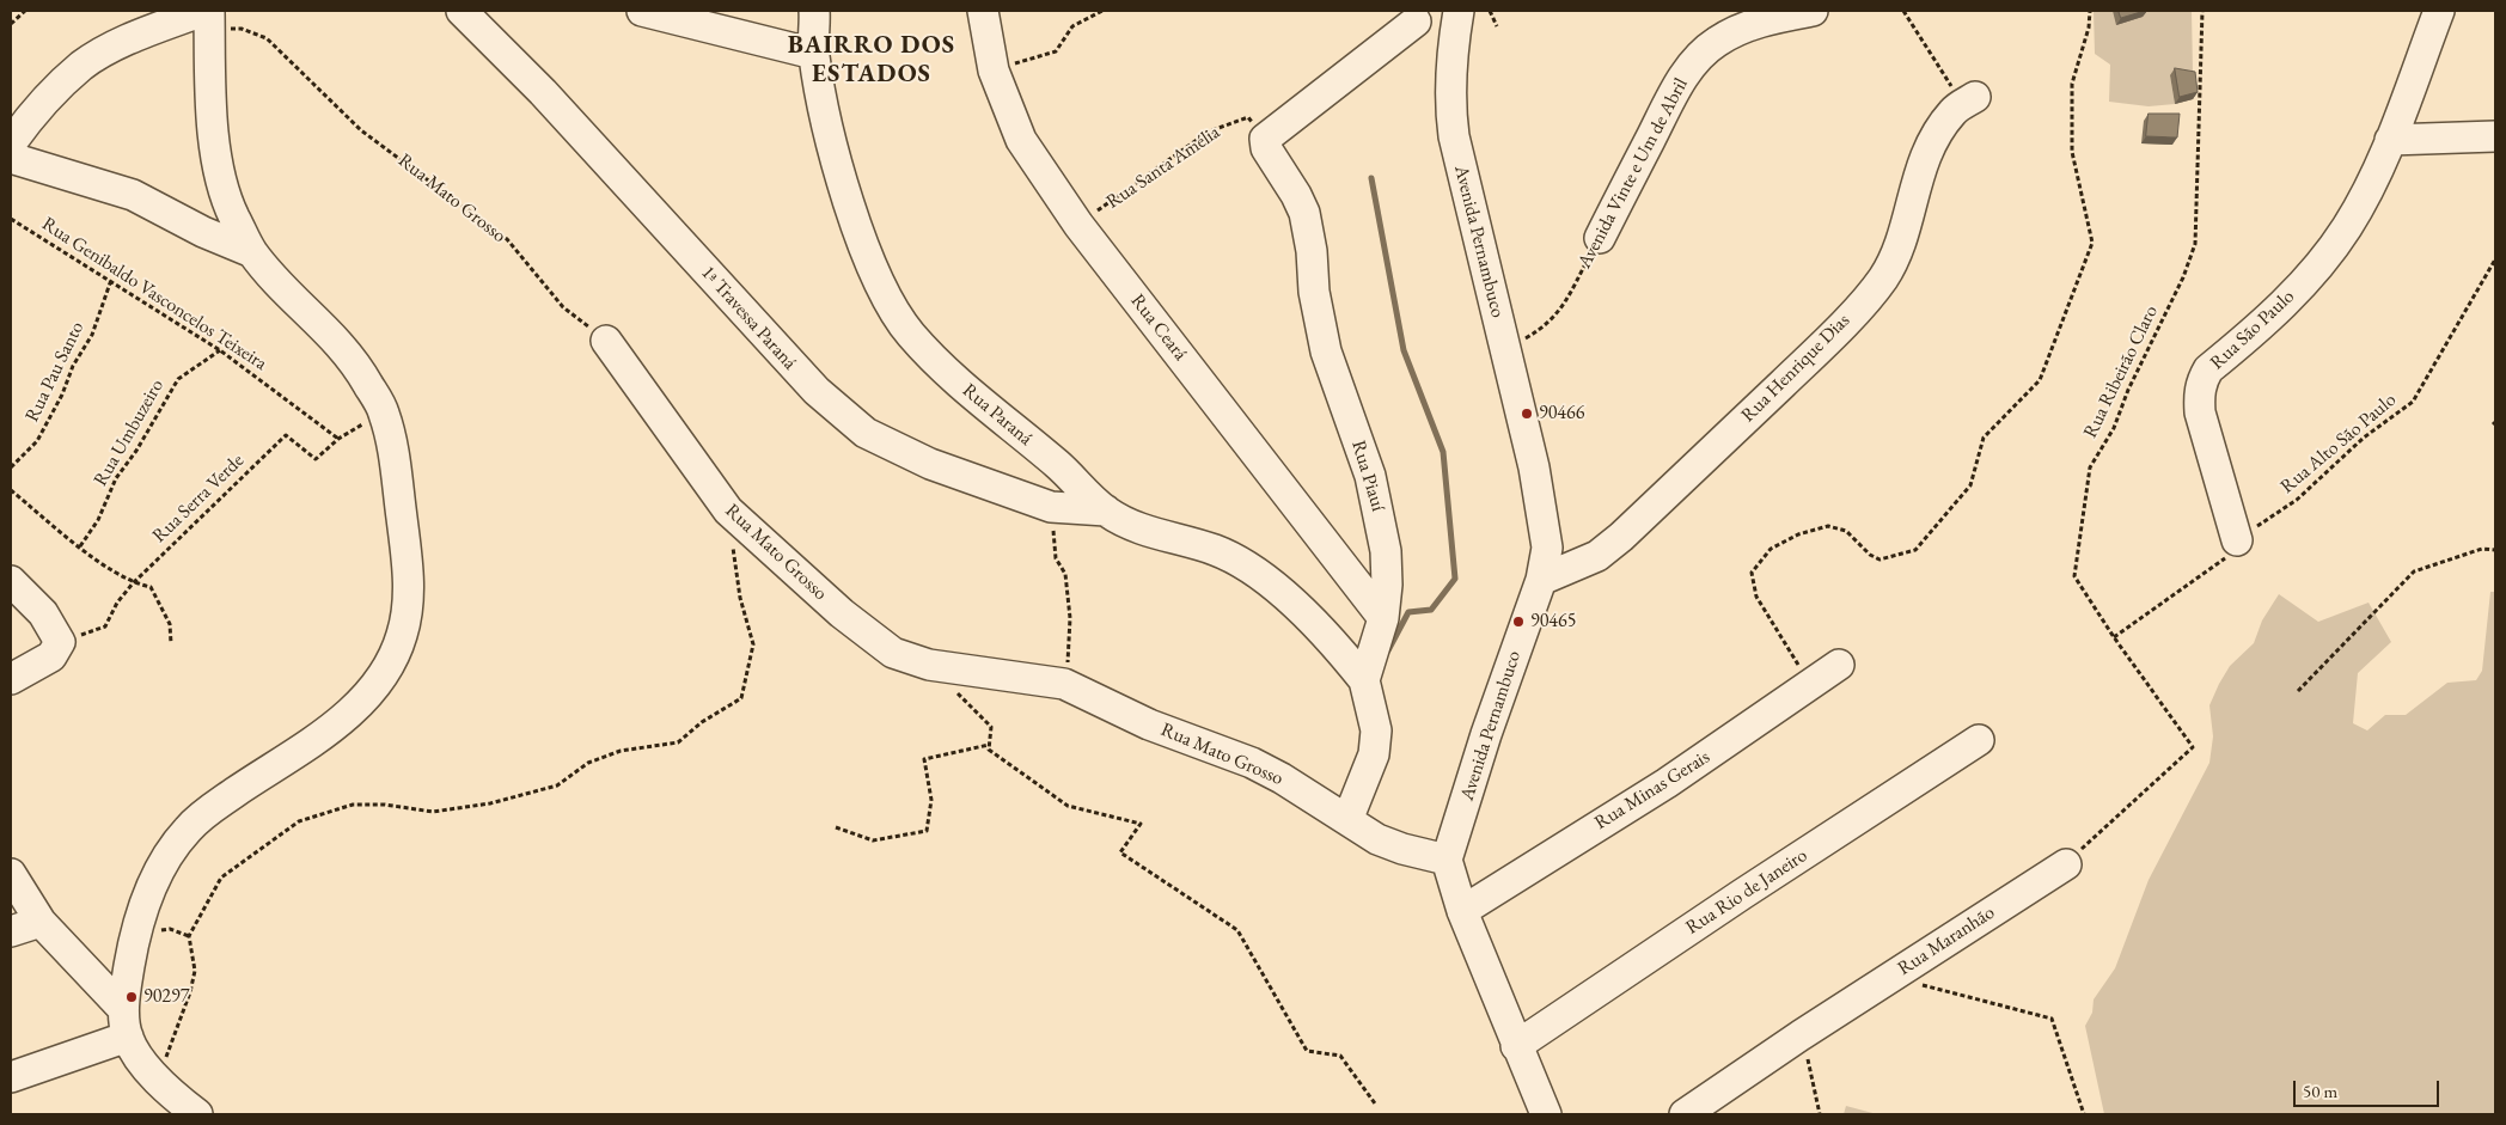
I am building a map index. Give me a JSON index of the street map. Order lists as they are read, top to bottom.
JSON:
{
  "streets": {
    "street": [
      "Avenida Vinte e Um de Abril",
      "Rua Mato Grosso",
      "Avenida Pernambuco",
      "1ª Travessa Paraná",
      "Rua Ceará",
      "Rua São Paulo",
      "Rua Henrique Dias",
      "Rua Paraná",
      "Rua Piauí",
      "Rua Minas Gerais",
      "Rua Rio de Janeiro",
      "Rua Maranhão"
    ],
    "path": [
      "Rua Santa Amélia",
      "Rua Genibaldo Vasconcelos Teixeira",
      "Rua Pau Santo",
      "Rua Ribeirão Claro",
      "Rua Umbuzeiro",
      "Rua Alto São Paulo",
      "Rua Serra Verde"
    ]
  },
  "crossings": [
    ["Rua Santa Amélia", "Rua Ceará"],
    ["Rua Santa Amélia", "Rua Piauí"],
    ["Avenida Vinte e Um de Abril", "Avenida Pernambuco"],
    ["Rua Mato Grosso", "Avenida Pernambuco"],
    ["Avenida Pernambuco", "Rua Henrique Dias"],
    ["Rua Genibaldo Vasconcelos Teixeira", "Rua Pau Santo"],
    ["Rua Genibaldo Vasconcelos Teixeira", "Rua Umbuzeiro"],
    ["Rua Genibaldo Vasconcelos Teixeira", "Rua Serra Verde"],
    ["1ª Travessa Paraná", "Rua Paraná"],
    ["Rua Ceará", "Rua Piauí"],
    ["Rua São Paulo", "Rua Alto São Paulo"],
    ["Rua Ribeirão Claro", "Rua Maranhão"],
    ["Rua Paraná", "Rua Piauí"]
  ],
  "districts": ["BAIRRO DOS ESTADOS"],
  "places": ["90466", "90465", "90297"],
  "scale_bar": "50 m"
}
